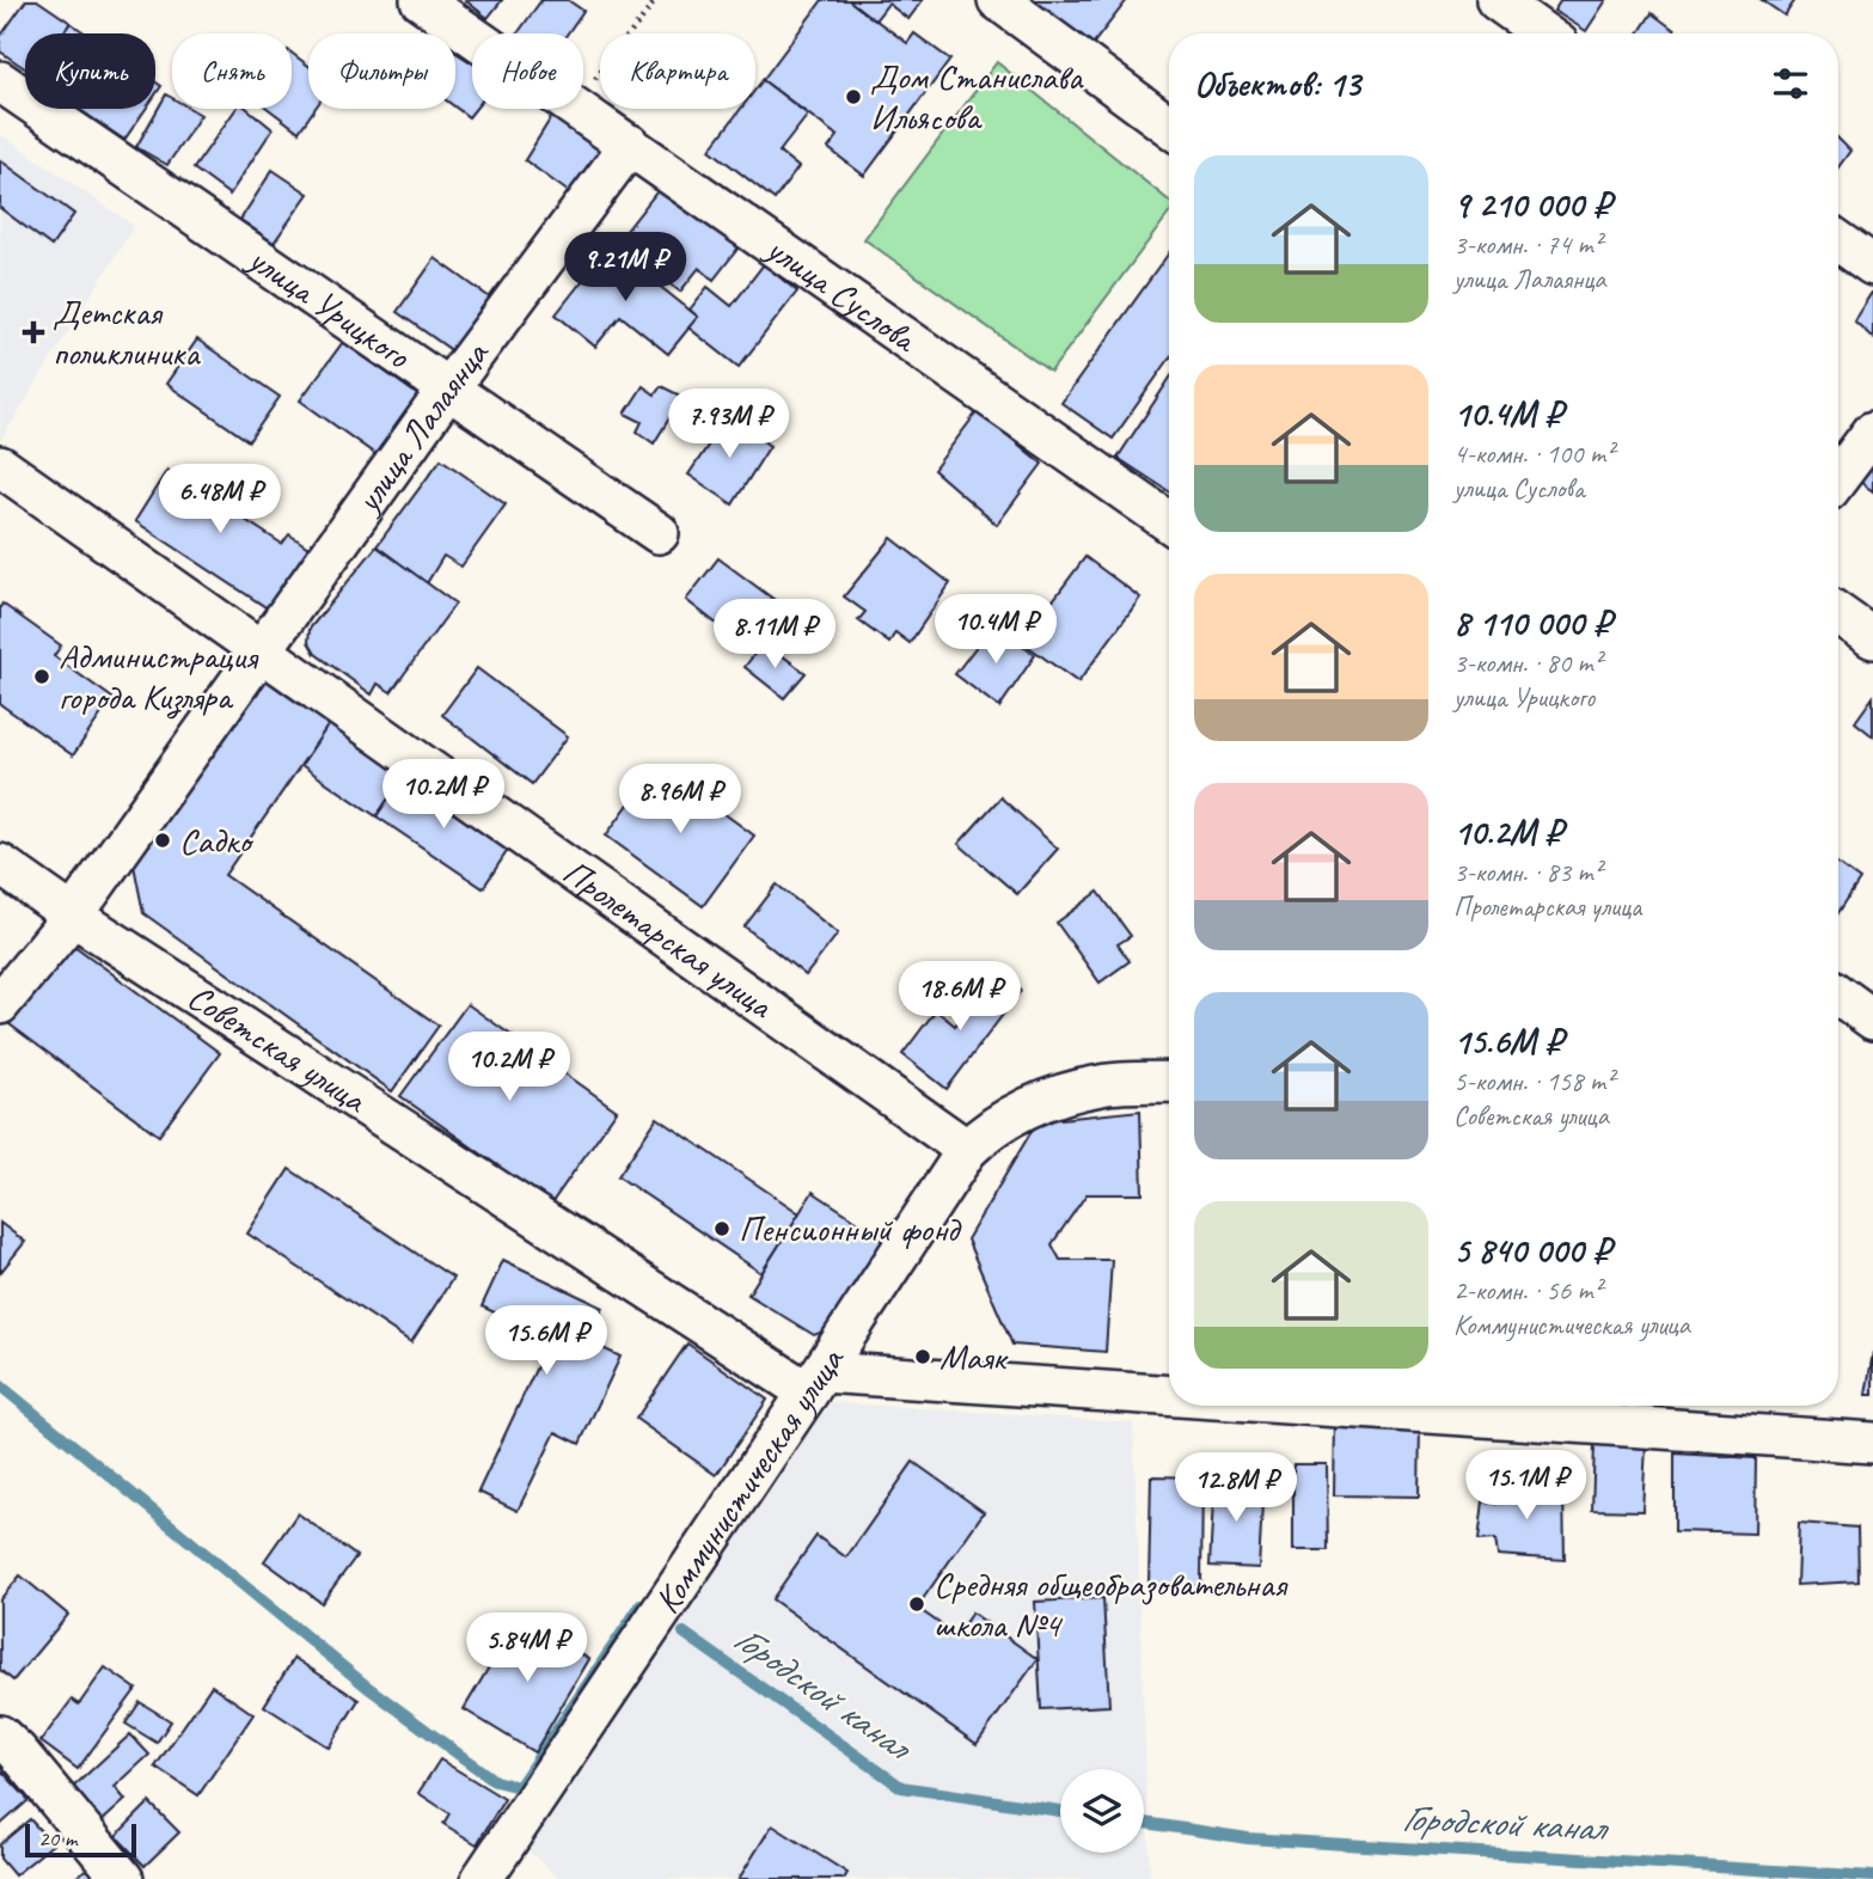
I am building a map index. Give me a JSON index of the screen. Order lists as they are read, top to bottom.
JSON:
{
  "streets": {
    "street": [
      "улица Суслова",
      "улица Урицкого",
      "улица Лалаянца",
      "Пролетарская улица",
      "Советская улица",
      "Коммунистическая улица"
    ]
  },
  "crossings": [
    ["улица Суслова", "улица Лалаянца"],
    ["улица Урицкого", "улица Лалаянца"],
    ["улица Лалаянца", "Пролетарская улица"],
    ["улица Лалаянца", "Советская улица"],
    ["Пролетарская улица", "Коммунистическая улица"],
    ["Советская улица", "Коммунистическая улица"]
  ],
  "water": ["Городской канал"],
  "places": {
    "other": [
      "Дом Станислава Ильясова",
      "Администрация города Кизляра",
      "Садко",
      "Пенсионный фонд",
      "Маяк",
      "Средняя общеобразовательная школа №4"
    ],
    "health": ["Детская поликлиника"]
  },
  "scale_bar": "20 m",
  "page": {
    "chip": [
      "Купить",
      "Снять",
      "Фильтры",
      "Новое",
      "Квартира"
    ],
    "heading": "Объектов: 13",
    "list": [
      {
        "name": "9 210 000 ₽",
        "note": "3-комн. · 74 m² · улица Лалаянца"
      },
      {
        "name": "10.4M ₽",
        "note": "4-комн. · 100 m² · улица Суслова"
      },
      {
        "name": "8 110 000 ₽",
        "note": "3-комн. · 80 m² · улица Урицкого"
      },
      {
        "name": "10.2M ₽",
        "note": "3-комн. · 83 m² · Пролетарская улица"
      },
      {
        "name": "15.6M ₽",
        "note": "5-комн. · 158 m² · Советская улица"
      },
      {
        "name": "5 840 000 ₽",
        "note": "2-комн. · 56 m² · Коммунистическая улица"
      }
    ],
    "price": [
      "9.21M ₽",
      "7.93M ₽",
      "6.48M ₽",
      "10.4M ₽",
      "8.11M ₽",
      "10.2M ₽",
      "8.96M ₽",
      "18.6M ₽",
      "10.2M ₽",
      "15.6M ₽",
      "15.1M ₽",
      "12.8M ₽",
      "5.84M ₽"
    ],
    "scale": "20 m"
  }
}
